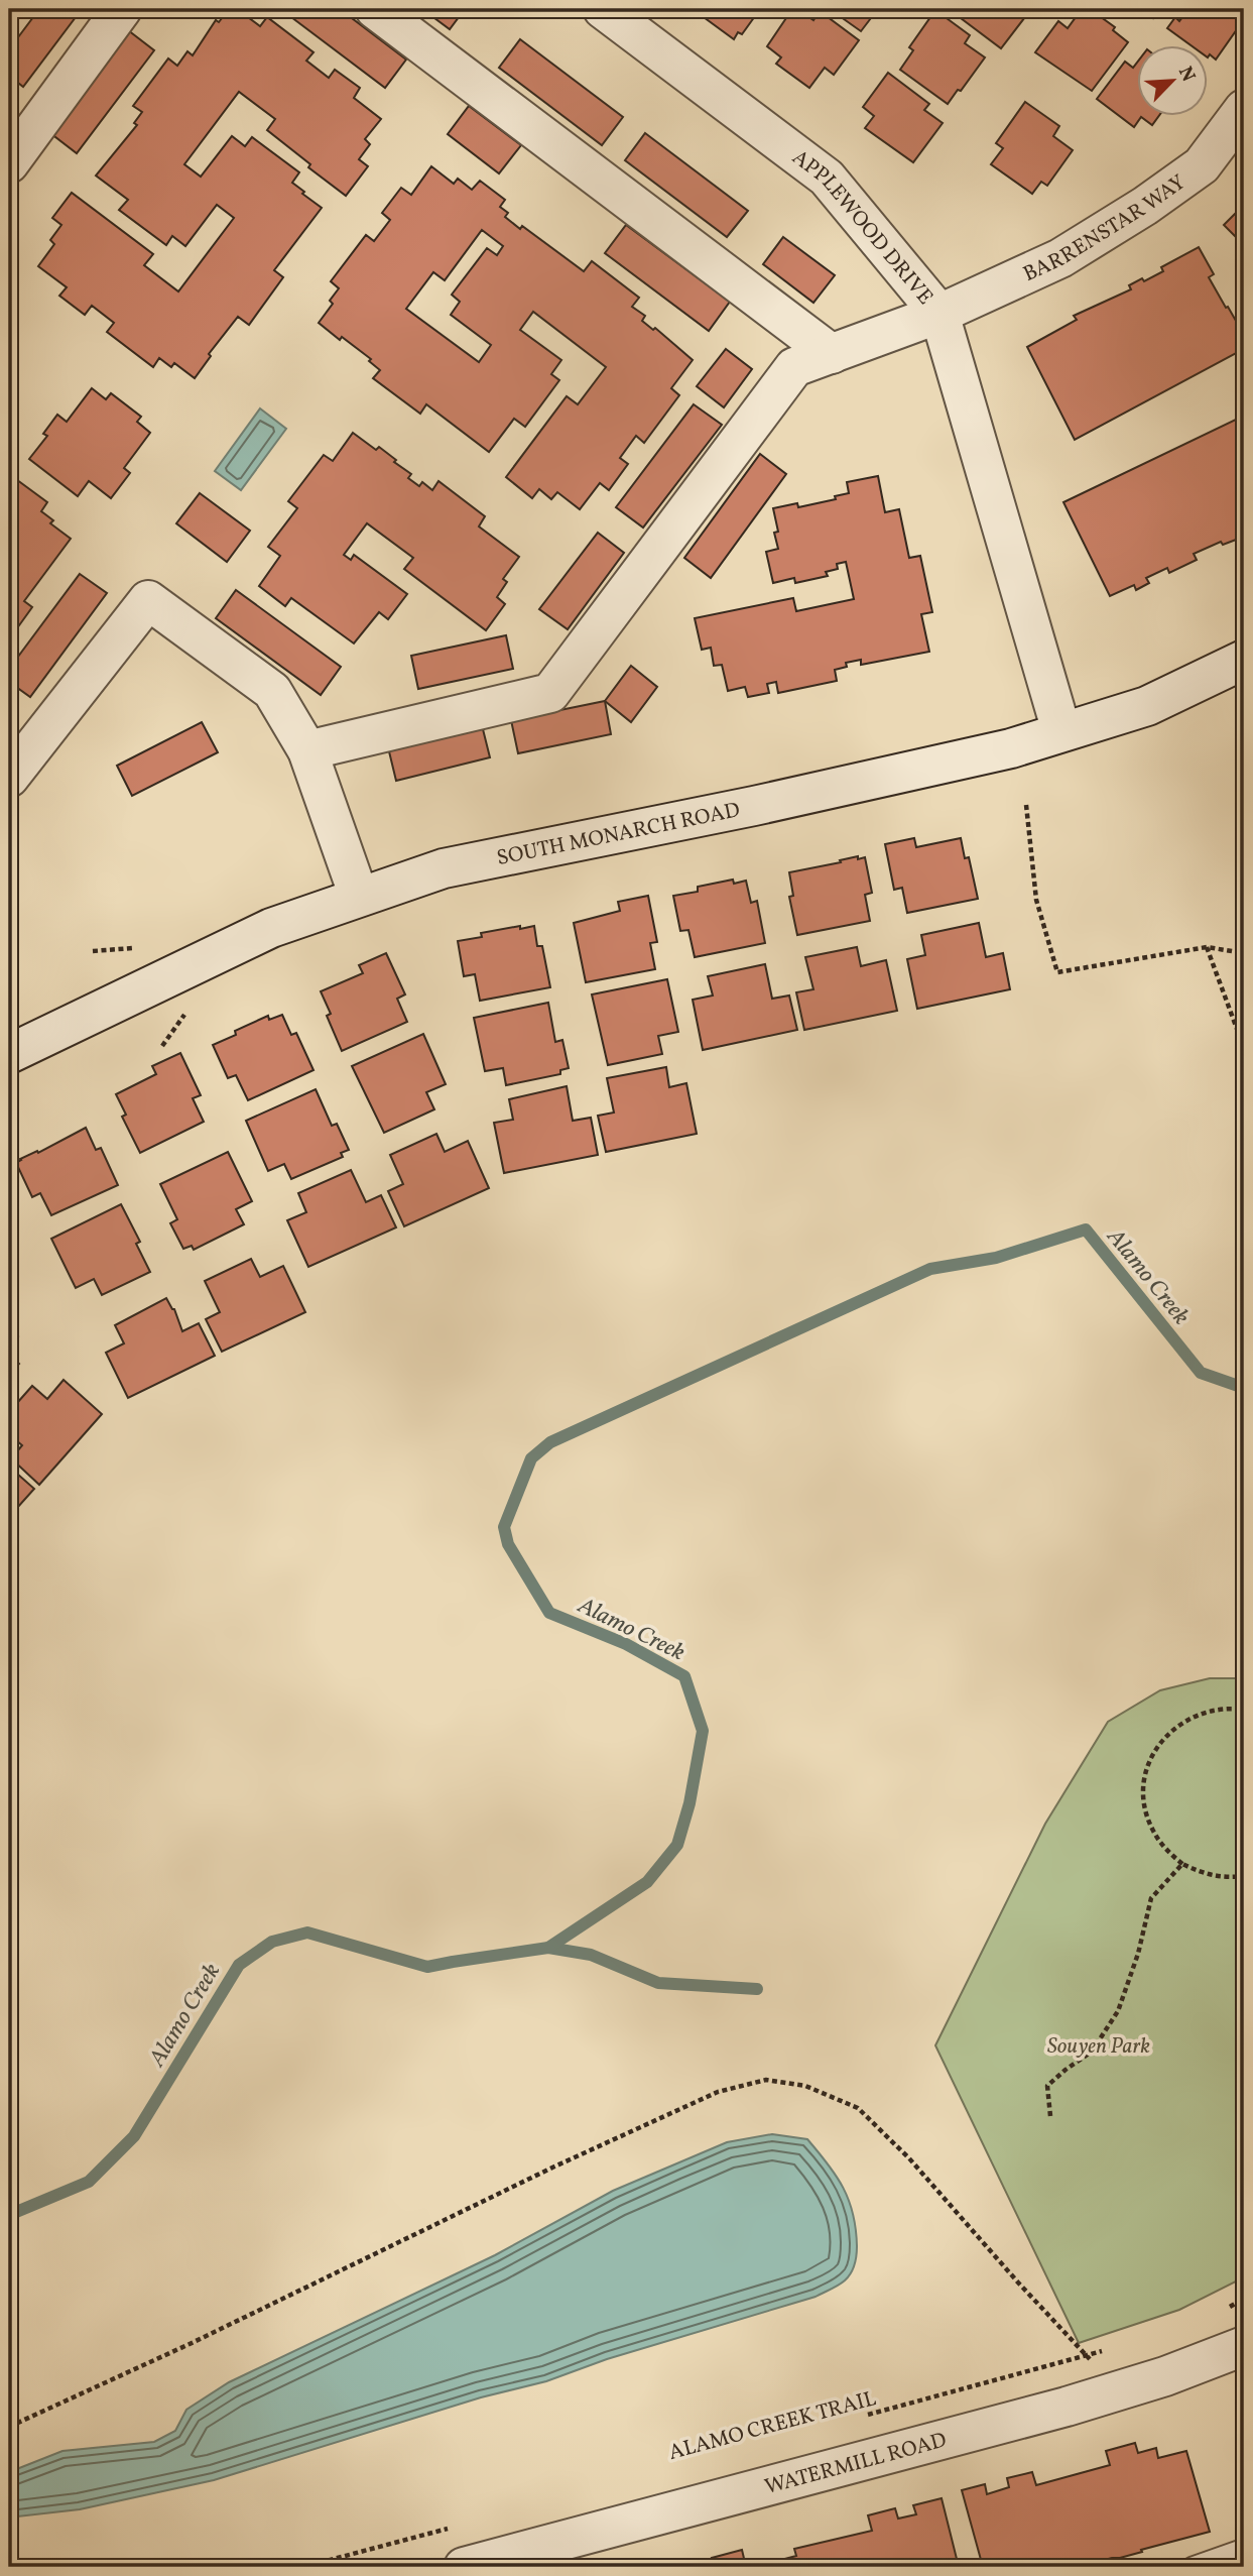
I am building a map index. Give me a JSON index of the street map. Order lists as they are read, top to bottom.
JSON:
{
  "streets": {
    "street": [
      "BARRENSTAR WAY",
      "APPLEWOOD DRIVE",
      "SOUTH MONARCH ROAD",
      "WATERMILL ROAD"
    ],
    "path": ["ALAMO CREEK TRAIL"]
  },
  "crossings": [
    ["BARRENSTAR WAY", "APPLEWOOD DRIVE"],
    ["APPLEWOOD DRIVE", "SOUTH MONARCH ROAD"]
  ],
  "water": ["Alamo Creek"],
  "parks": ["Souyen Park"],
  "north": "top right"
}
